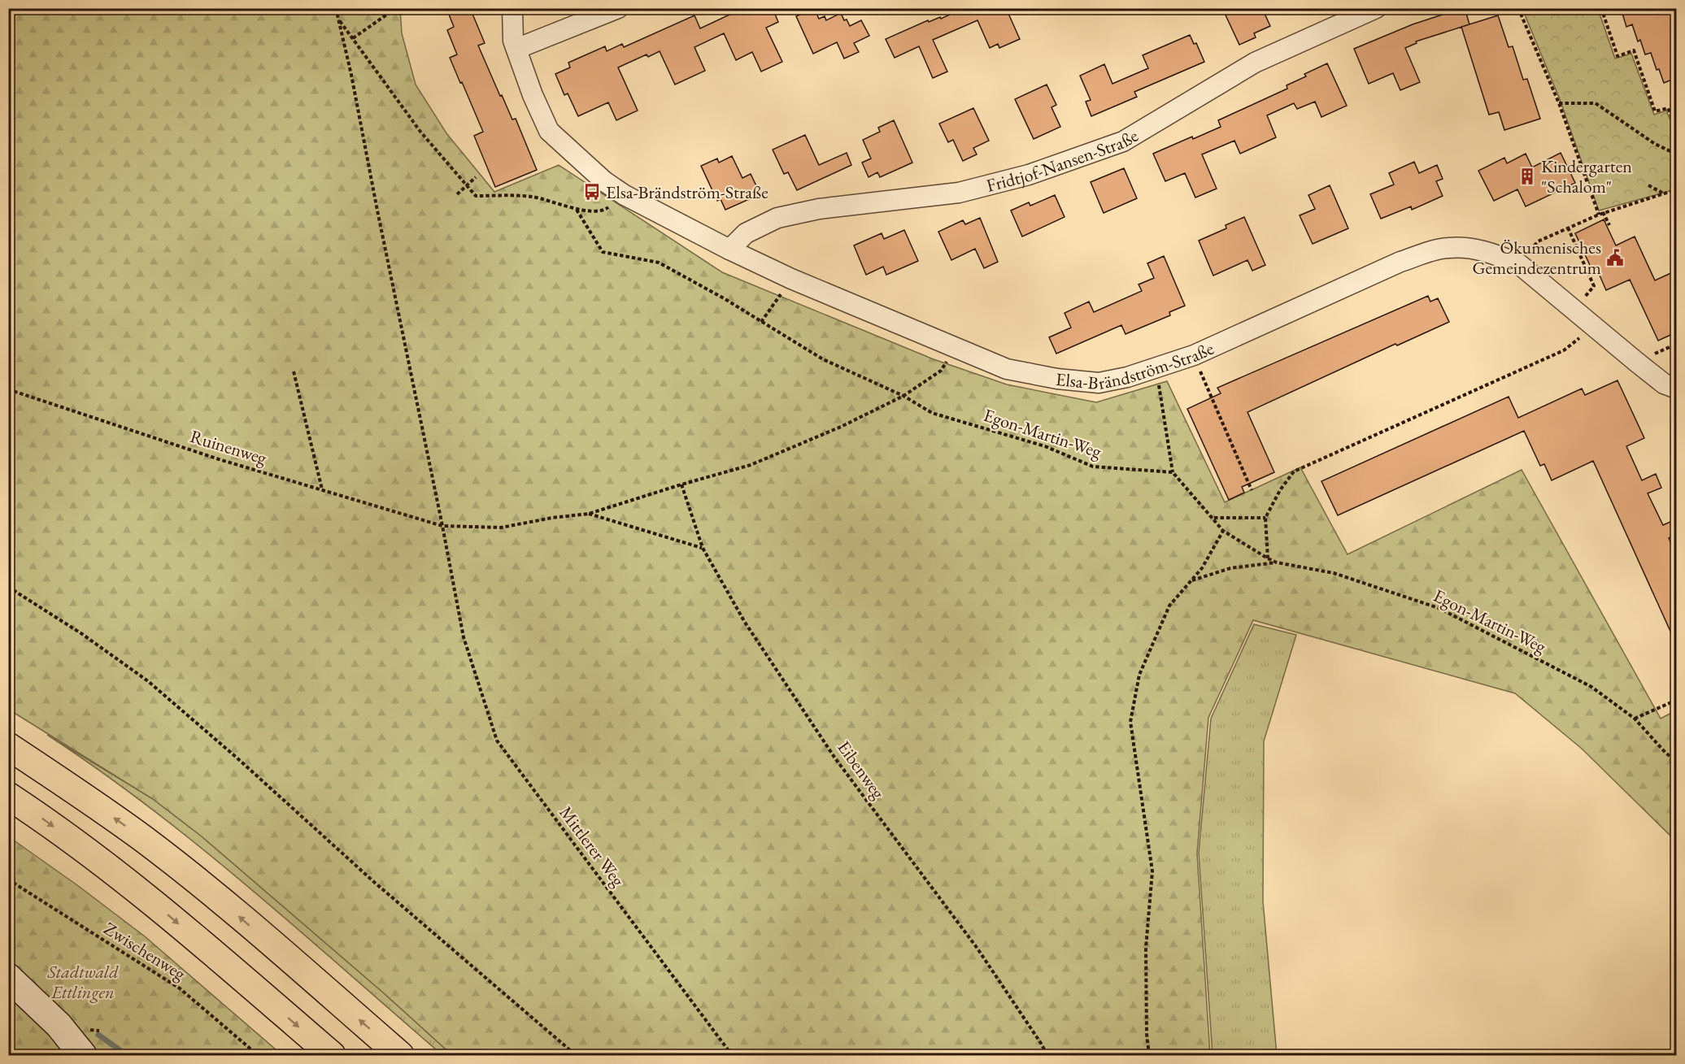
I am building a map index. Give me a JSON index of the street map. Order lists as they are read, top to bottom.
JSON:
{
  "streets": {
    "street": ["Fridtjof-Nansen-Straße", "Elsa-Brändström-Straße"],
    "path": [
      "Egon-Martin-Weg",
      "Ruinenweg",
      "Eibenweg",
      "Mittlerer Weg",
      "Zwischenweg"
    ]
  },
  "crossings": [
    ["Fridtjof-Nansen-Straße", "Elsa-Brändström-Straße"],
    ["Ruinenweg", "Mittlerer Weg"]
  ],
  "parks": ["Stadtwald Ettlingen"],
  "places": {
    "building": ["Kindergarten \"Schalom\""],
    "bus stop": ["Elsa-Brändström-Straße"],
    "public building": ["Ökumenisches Gemeindezentrum"]
  }
}
